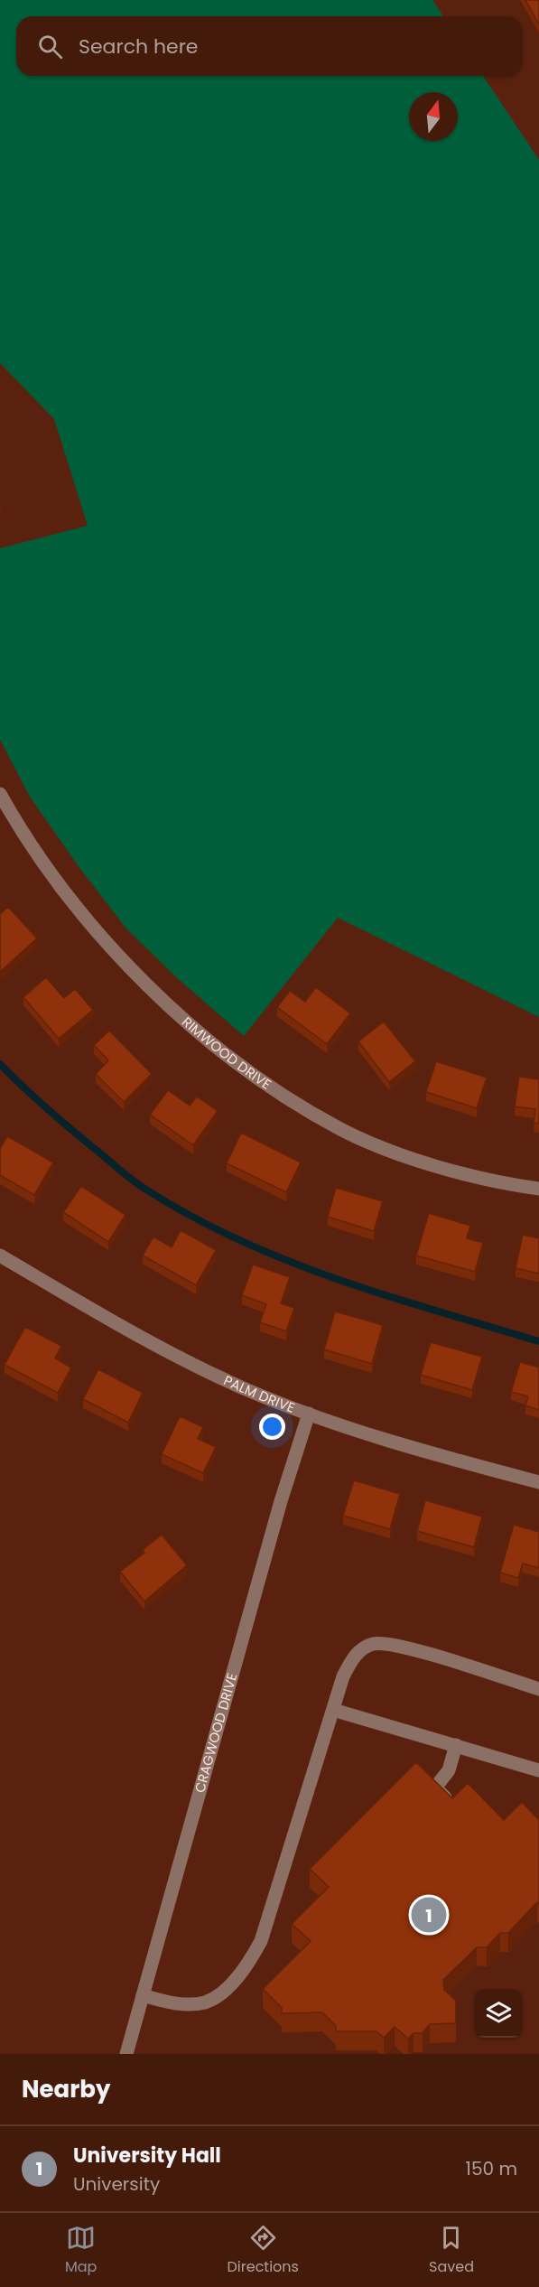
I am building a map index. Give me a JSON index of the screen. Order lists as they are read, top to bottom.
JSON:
{
  "streets": {
    "street": ["RIMWOOD DRIVE", "PALM DRIVE", "CRAGWOOD DRIVE"]
  },
  "crossings": [
    ["PALM DRIVE", "CRAGWOOD DRIVE"]
  ],
  "north": "top",
  "page": {
    "search": "Search here",
    "pins": "1",
    "heading": "Nearby",
    "list": [
      {
        "mark": "1",
        "name": "University Hall",
        "note": "University",
        "value": "150 m"
      }
    ],
    "nav": ["Map", "Directions", "Saved"]
  }
}
